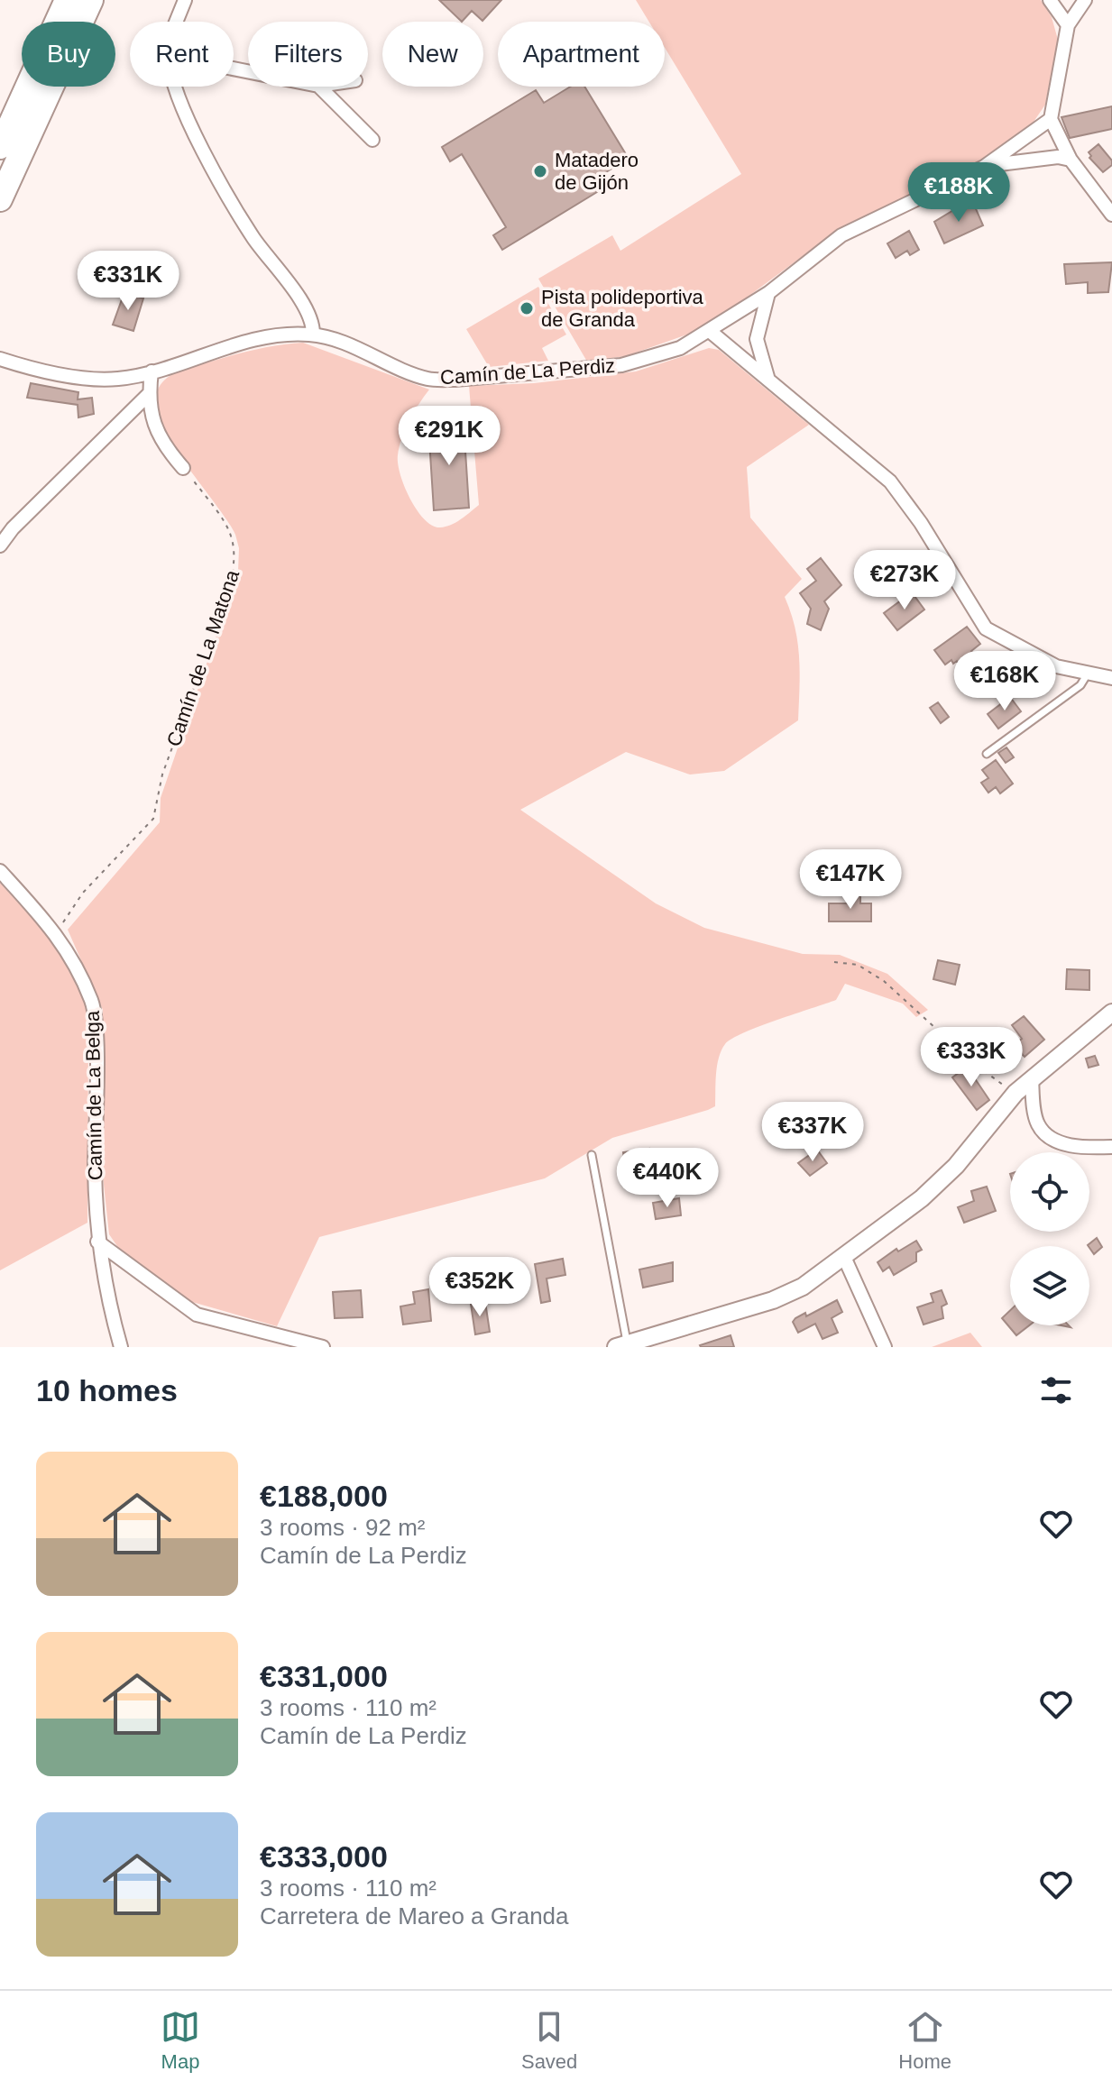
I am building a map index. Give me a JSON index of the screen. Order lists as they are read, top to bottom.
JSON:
{
  "streets": {
    "street": ["Camín de La Perdiz", "Camín de La Belga"],
    "path": ["Camín de La Matona"]
  },
  "crossings": [
    ["Camín de La Matona", "Camín de La Belga"]
  ],
  "places": ["Matadero de Gijón", "Pista polideportiva de Granda"],
  "page": {
    "chip": [
      "Buy",
      "Rent",
      "Filters",
      "New",
      "Apartment"
    ],
    "price": [
      "€188K",
      "€331K",
      "€291K",
      "€273K",
      "€168K",
      "€147K",
      "€333K",
      "€337K",
      "€440K",
      "€352K"
    ],
    "heading": "10 homes",
    "list": [
      {
        "name": "€188,000",
        "note": "3 rooms · 92 m² · Camín de La Perdiz"
      },
      {
        "name": "€331,000",
        "note": "3 rooms · 110 m² · Camín de La Perdiz"
      },
      {
        "name": "€333,000",
        "note": "3 rooms · 110 m² · Carretera de Mareo a Granda"
      }
    ],
    "tabs": ["Map", "Saved", "Home"]
  }
}
